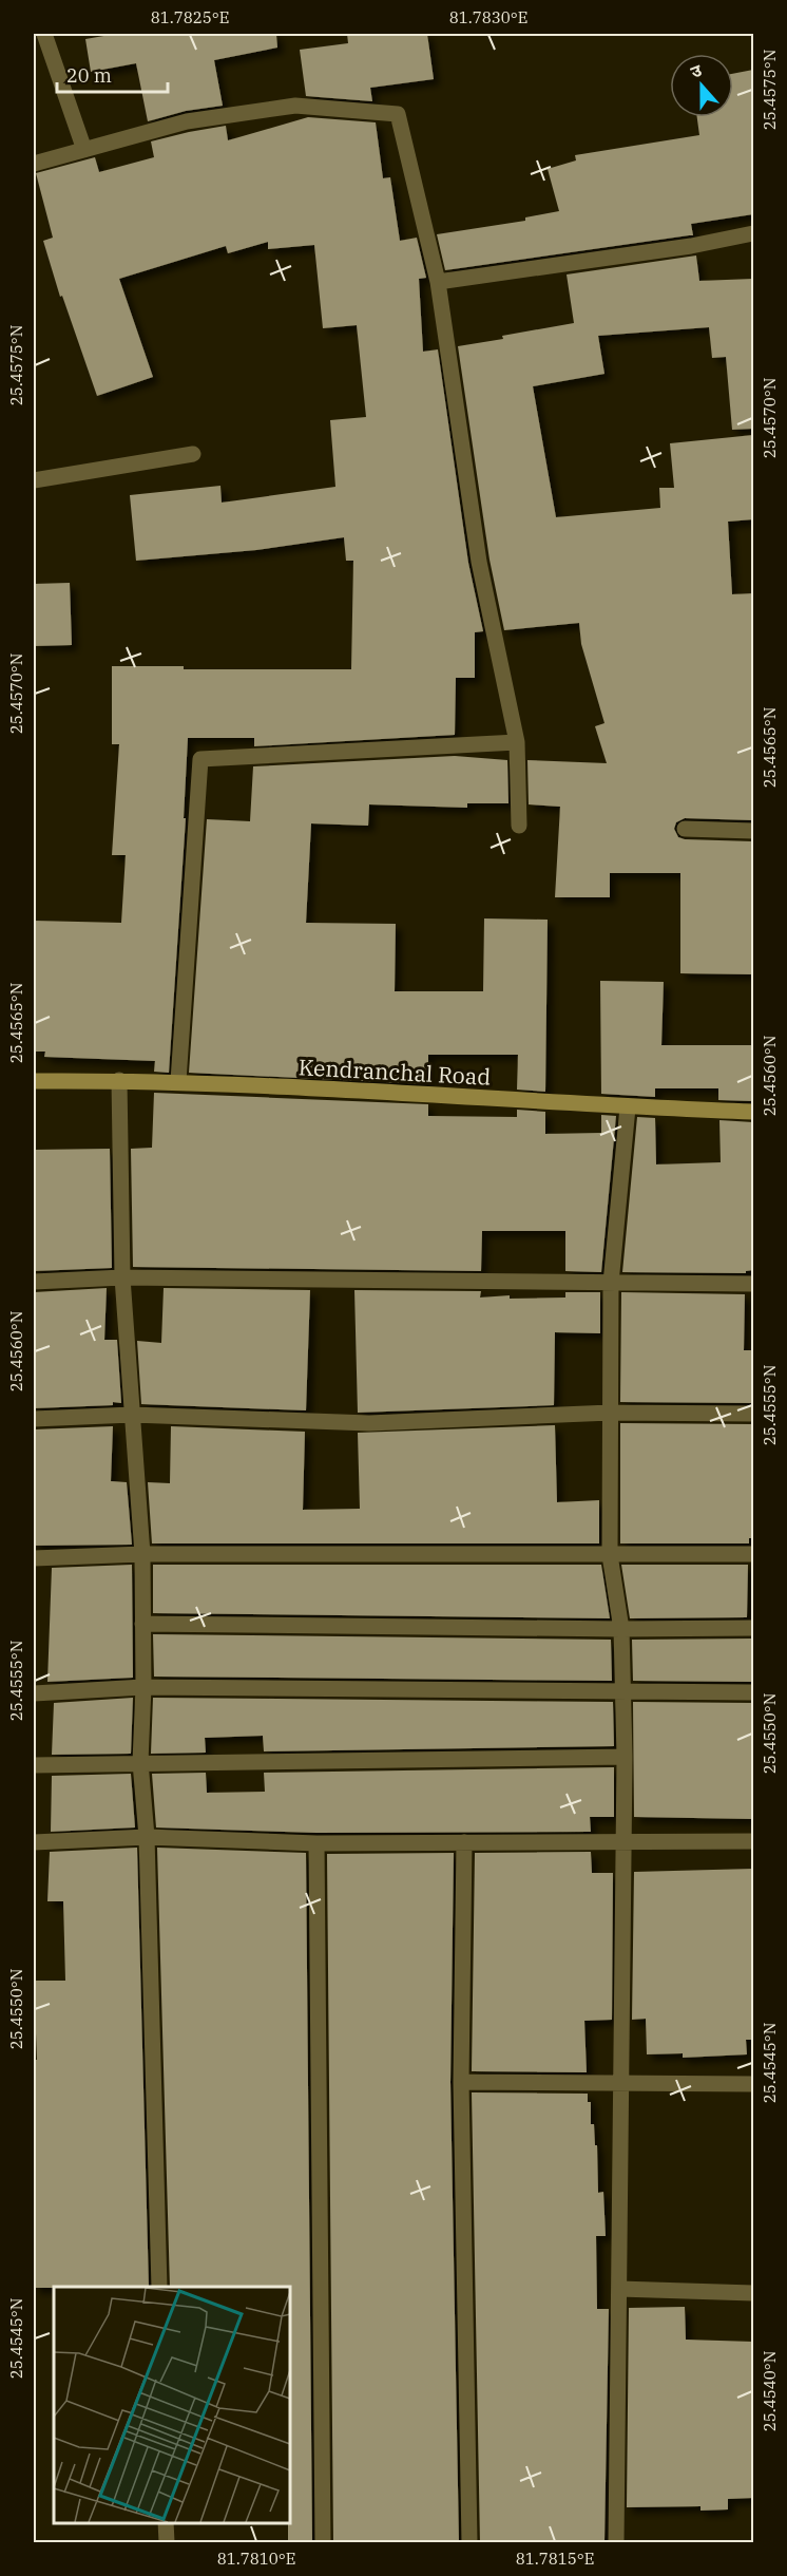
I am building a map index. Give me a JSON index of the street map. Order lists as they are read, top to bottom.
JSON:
{
  "streets": {
    "street": ["Kendranchal Road"]
  },
  "scale_bar": "20 m",
  "north": "top",
  "coordinates": [
    "81.7825°E",
    "81.7830°E",
    "25.4575°N",
    "25.4570°N",
    "25.4565°N",
    "25.4560°N",
    "25.4555°N",
    "25.4550°N",
    "25.4545°N",
    "25.4540°N",
    "81.7810°E",
    "81.7815°E"
  ]
}
